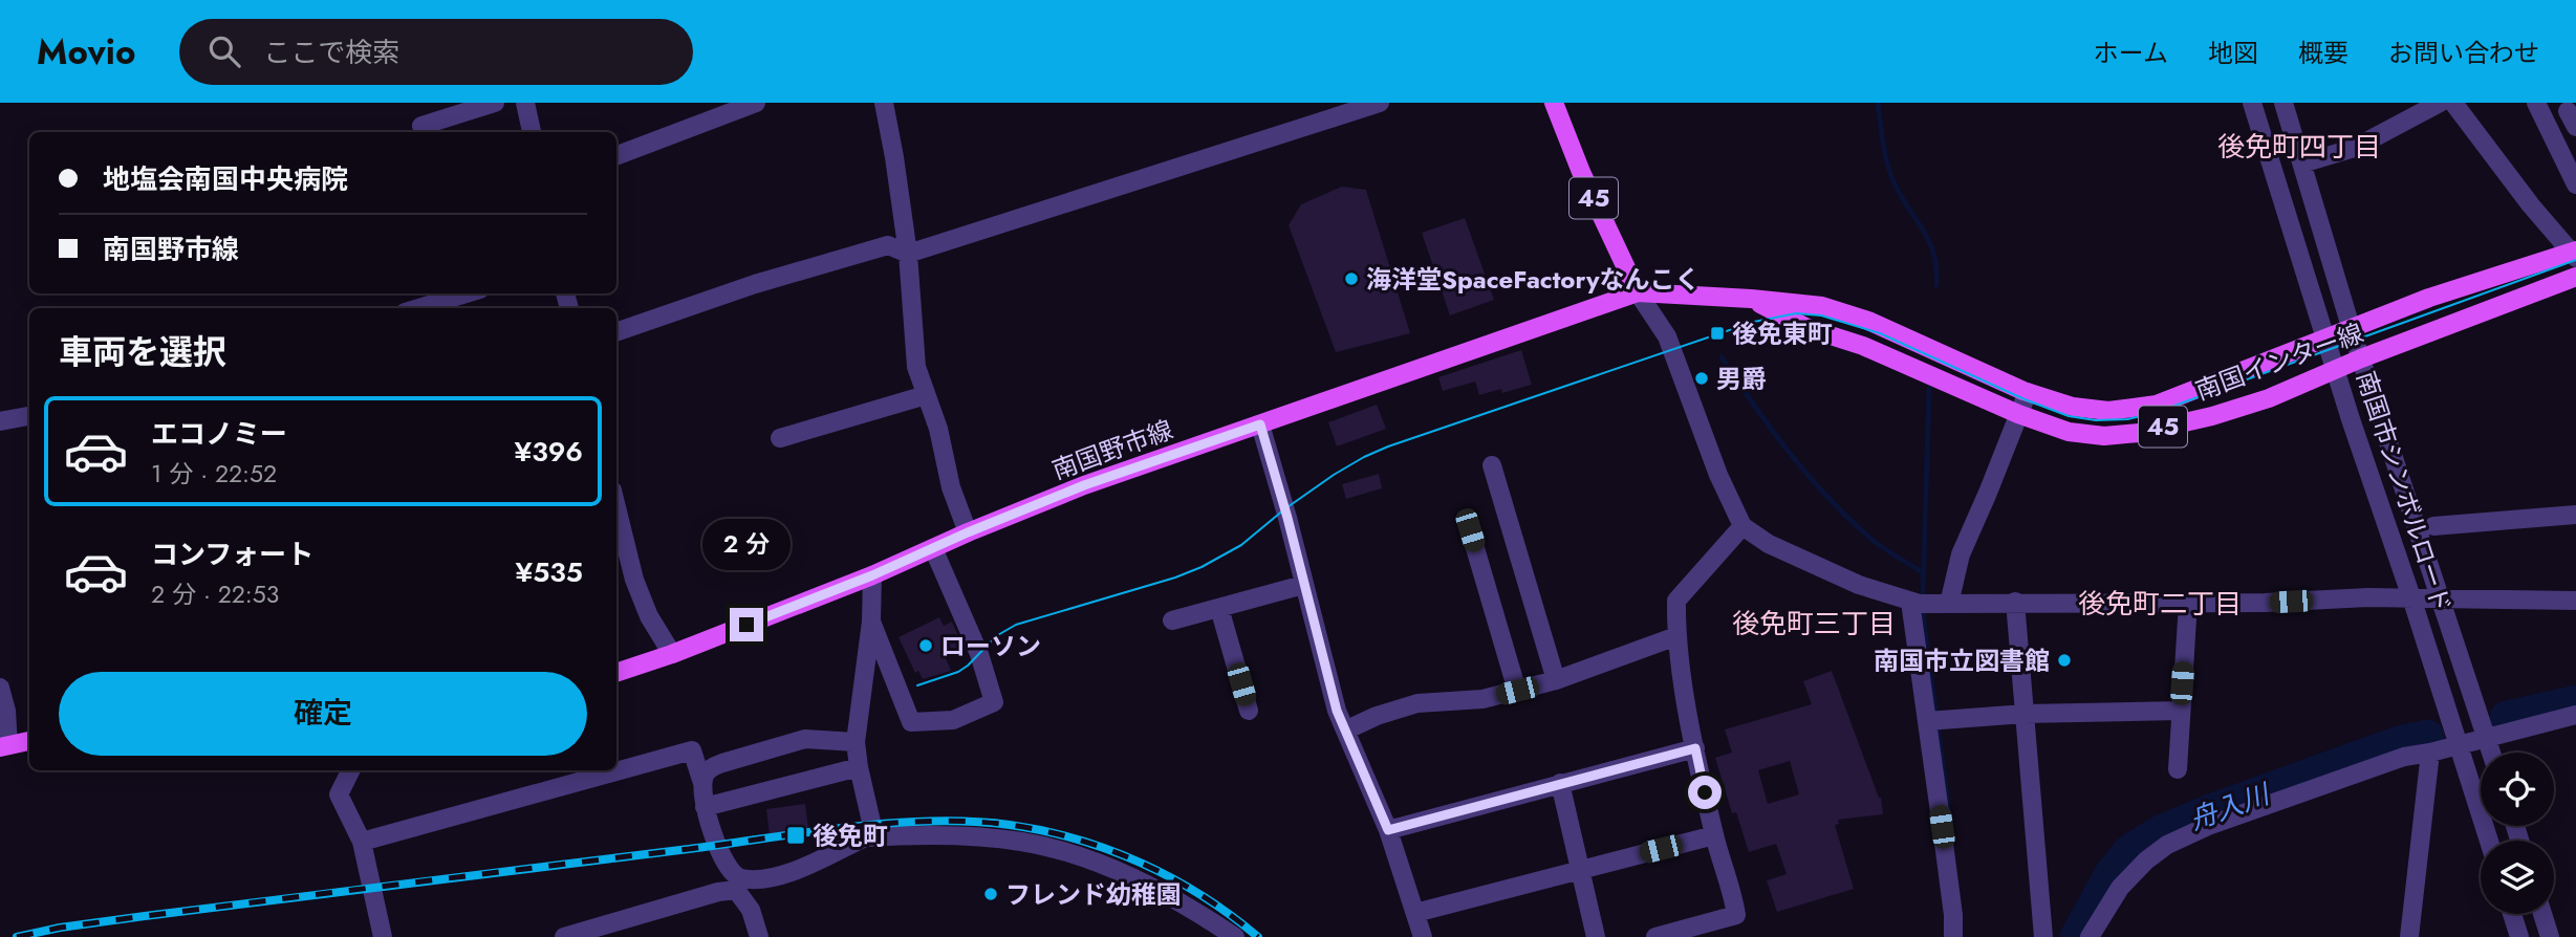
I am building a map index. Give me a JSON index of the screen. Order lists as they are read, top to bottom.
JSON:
{
  "streets": {
    "main road": ["45", "南国インター線", "南国野市線"],
    "street": ["南国市シンボルロード"]
  },
  "crossings": [
    ["45", "南国インター線"],
    ["45", "南国野市線"],
    ["南国インター線", "南国野市線"],
    ["南国インター線", "南国市シンボルロード"]
  ],
  "districts": ["後免町四丁目", "後免町二丁目", "後免町三丁目"],
  "water": ["舟入川"],
  "places": {
    "other": [
      "海洋堂SpaceFactoryなんこく",
      "男爵",
      "ローソン",
      "南国市立図書館",
      "フレンド幼稚園"
    ],
    "transit": ["後免東町", "後免町"]
  },
  "page": {
    "header": "Movio",
    "search": "ここで検索",
    "nav": [
      "ホーム",
      "地図",
      "概要",
      "お問い合わせ"
    ],
    "banner": ["地塩会南国中央病院", "南国野市線"],
    "heading": "車両を選択",
    "list": [
      {
        "name": "エコノミー",
        "note": "1 分 · 22:52",
        "value": "¥396"
      },
      {
        "name": "コンフォート",
        "note": "2 分 · 22:53",
        "value": "¥535"
      }
    ],
    "bubble": "2 分",
    "buttons": "確定"
  }
}
